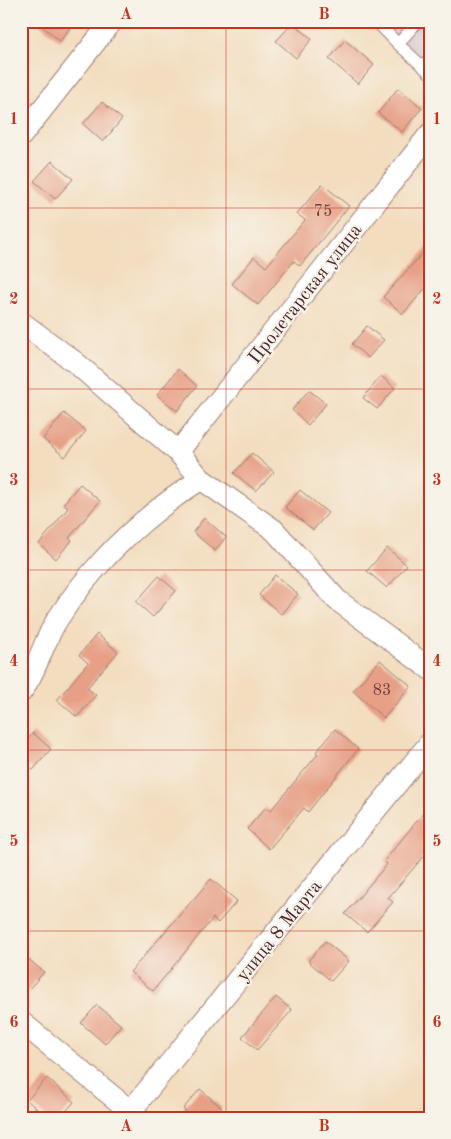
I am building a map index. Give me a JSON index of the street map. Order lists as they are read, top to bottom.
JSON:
{
  "streets": {
    "street": ["Пролетарская улица", "улица 8 Марта"]
  },
  "house_numbers": ["75", "83"],
  "grid": {
    "columns": ["A", "B"],
    "rows": [
      "1",
      "2",
      "3",
      "4",
      "5",
      "6"
    ]
  }
}
